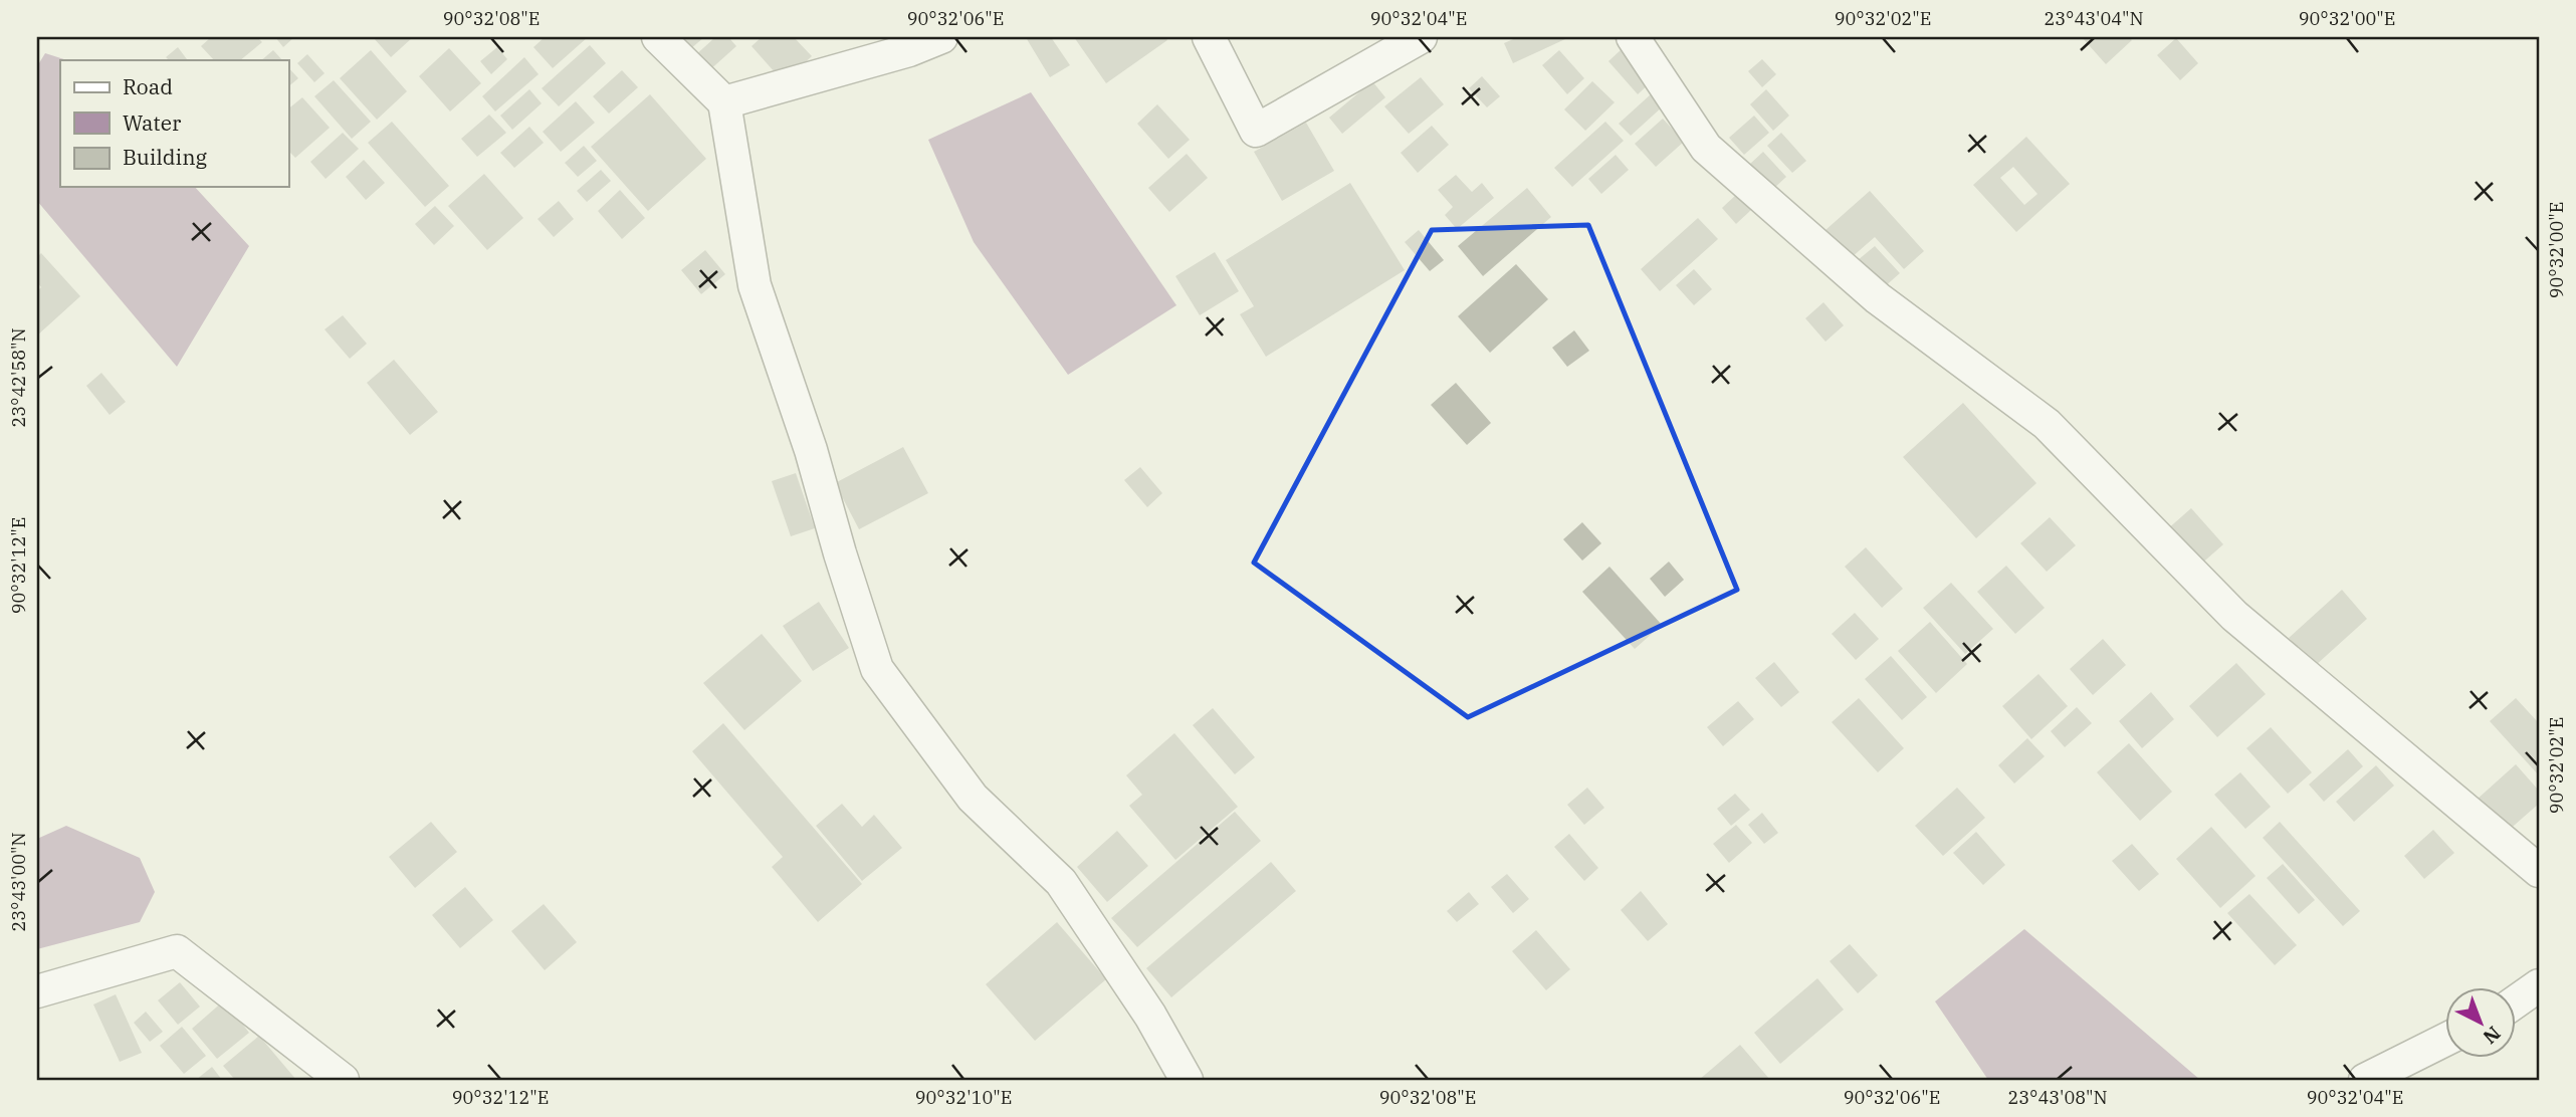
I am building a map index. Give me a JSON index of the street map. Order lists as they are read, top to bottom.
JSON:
{
  "legend": ["Road", "Water", "Building"],
  "north": "bottom right",
  "coordinates": [
    "90°32'08\"E",
    "90°32'06\"E",
    "90°32'04\"E",
    "90°32'02\"E",
    "23°43'04\"N",
    "90°32'00\"E",
    "23°42'58\"N",
    "90°32'12\"E",
    "23°43'00\"N",
    "90°32'10\"E",
    "23°43'08\"N"
  ]
}
